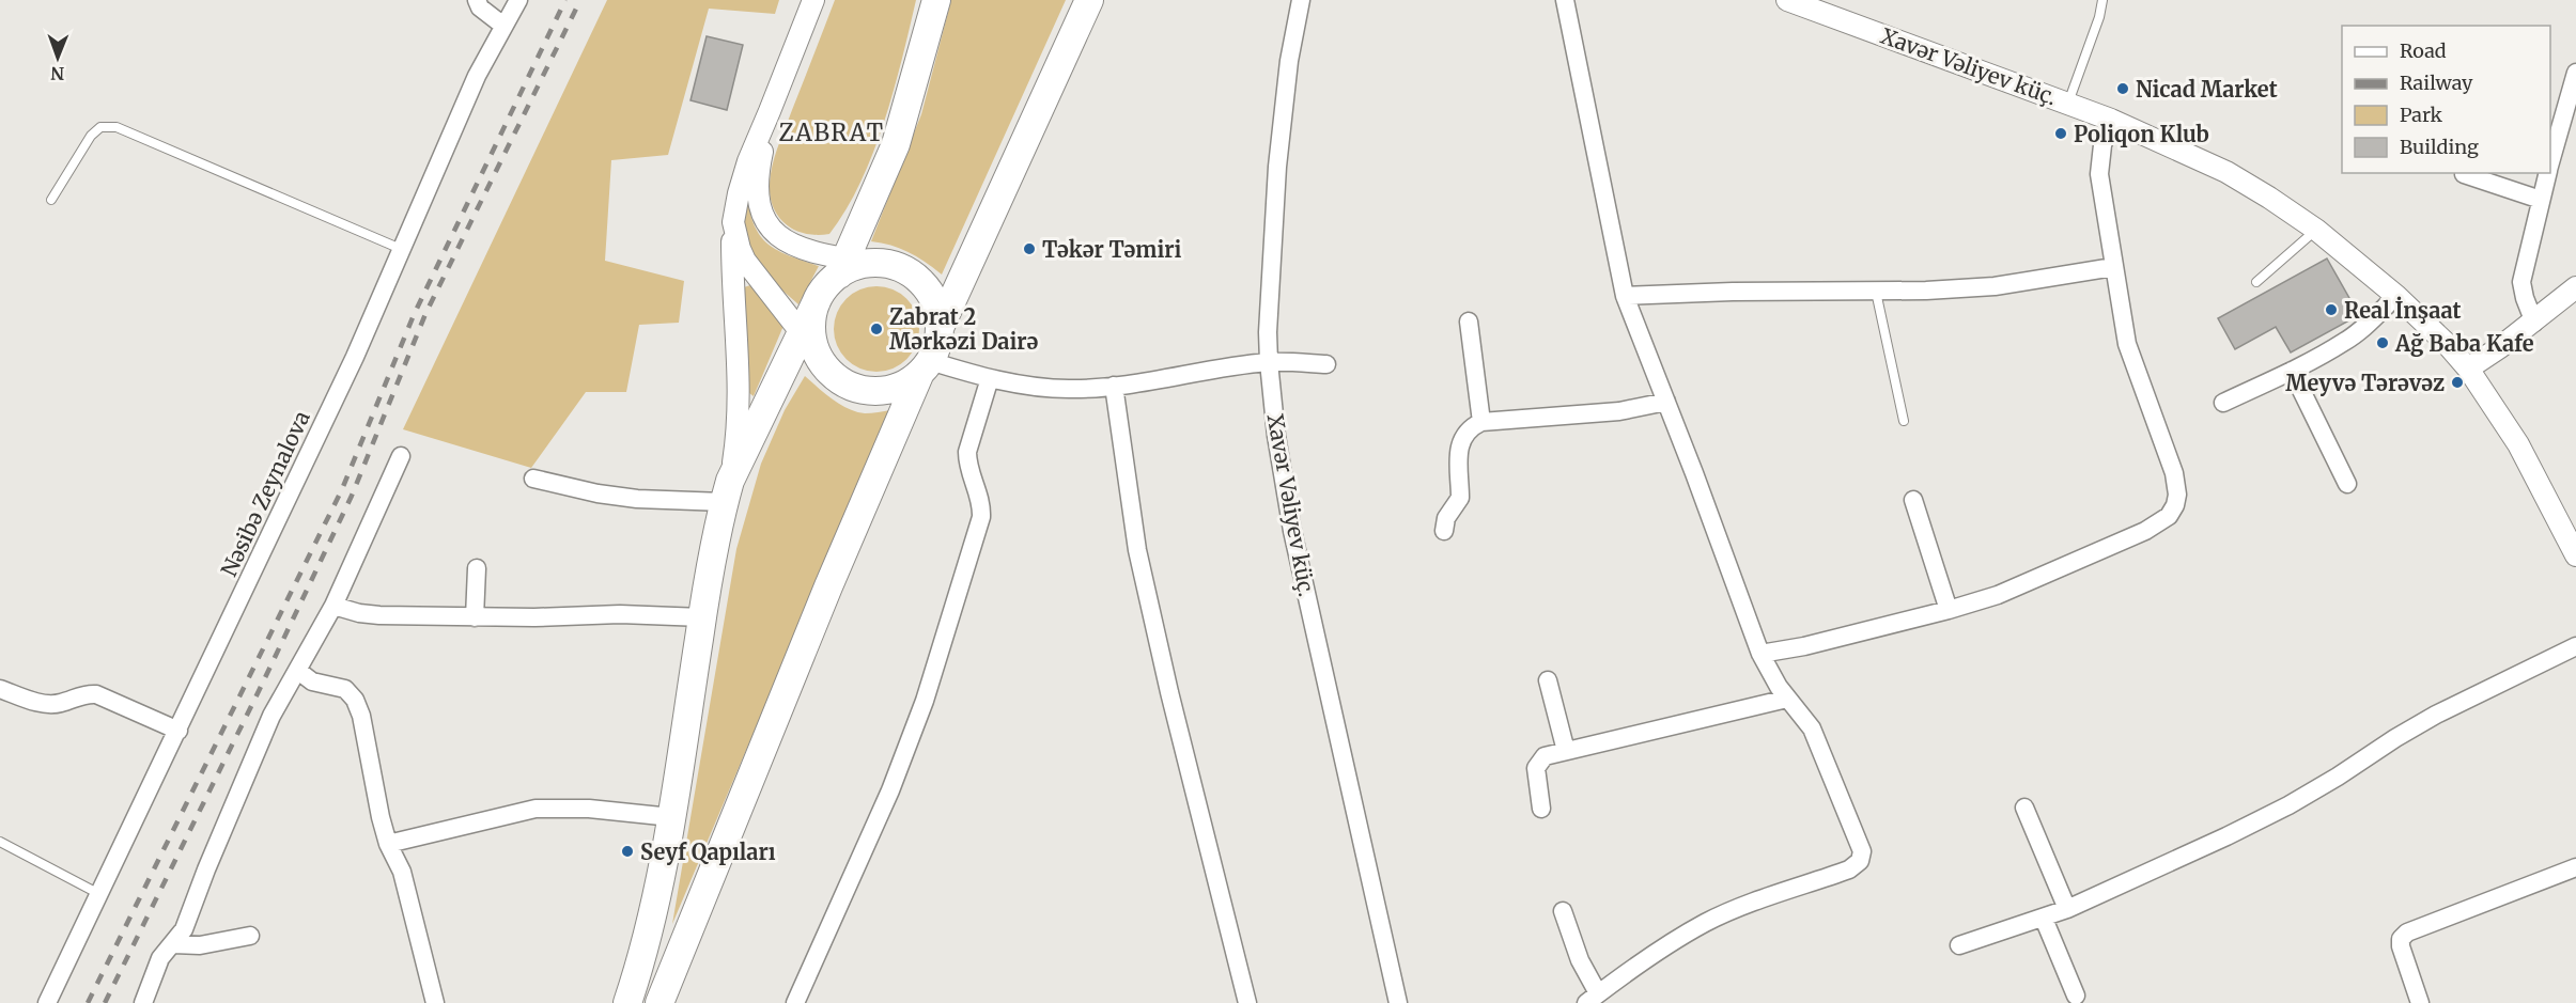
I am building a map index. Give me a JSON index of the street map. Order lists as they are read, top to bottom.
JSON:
{
  "streets": {
    "street": ["Xavər Vəliyev küç.", "Nəsibə Zeynalova"]
  },
  "districts": ["ZABRAT"],
  "places": [
    "Nicad Market",
    "Poliqon Klub",
    "Təkər Təmiri",
    "Real İnşaat",
    "Zabrat 2 Mərkəzi Dairə",
    "Ağ Baba Kafe",
    "Meyvə Tərəvəz",
    "Seyf Qapıları"
  ],
  "legend": [
    "Road",
    "Railway",
    "Park",
    "Building"
  ],
  "north": "bottom"
}
